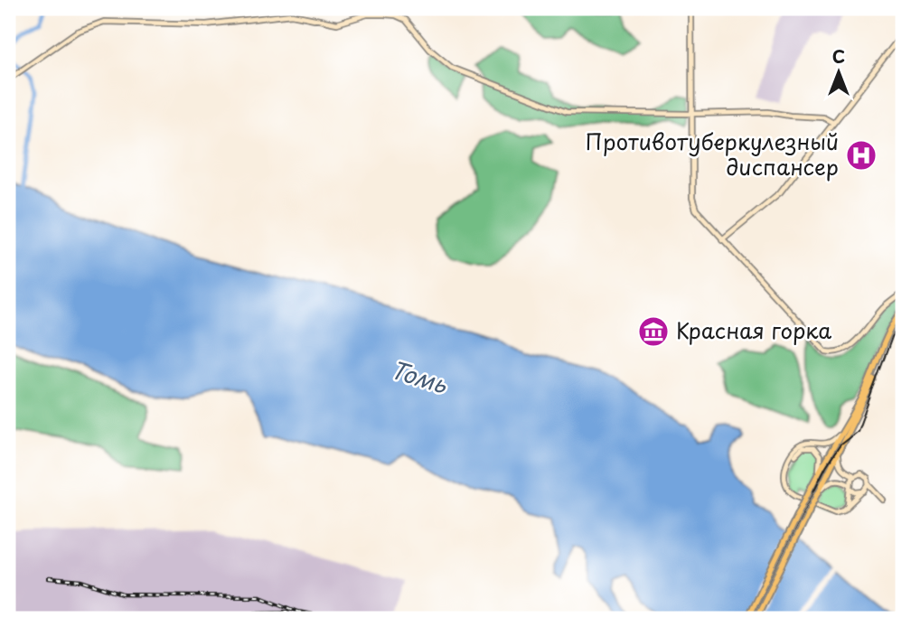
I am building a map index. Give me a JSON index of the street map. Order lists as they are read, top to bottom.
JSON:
{
  "water": ["Томь"],
  "places": {
    "hospital": ["Противотуберкулезный диспансер"],
    "museum": ["Красная горка"]
  },
  "north": "top"
}
